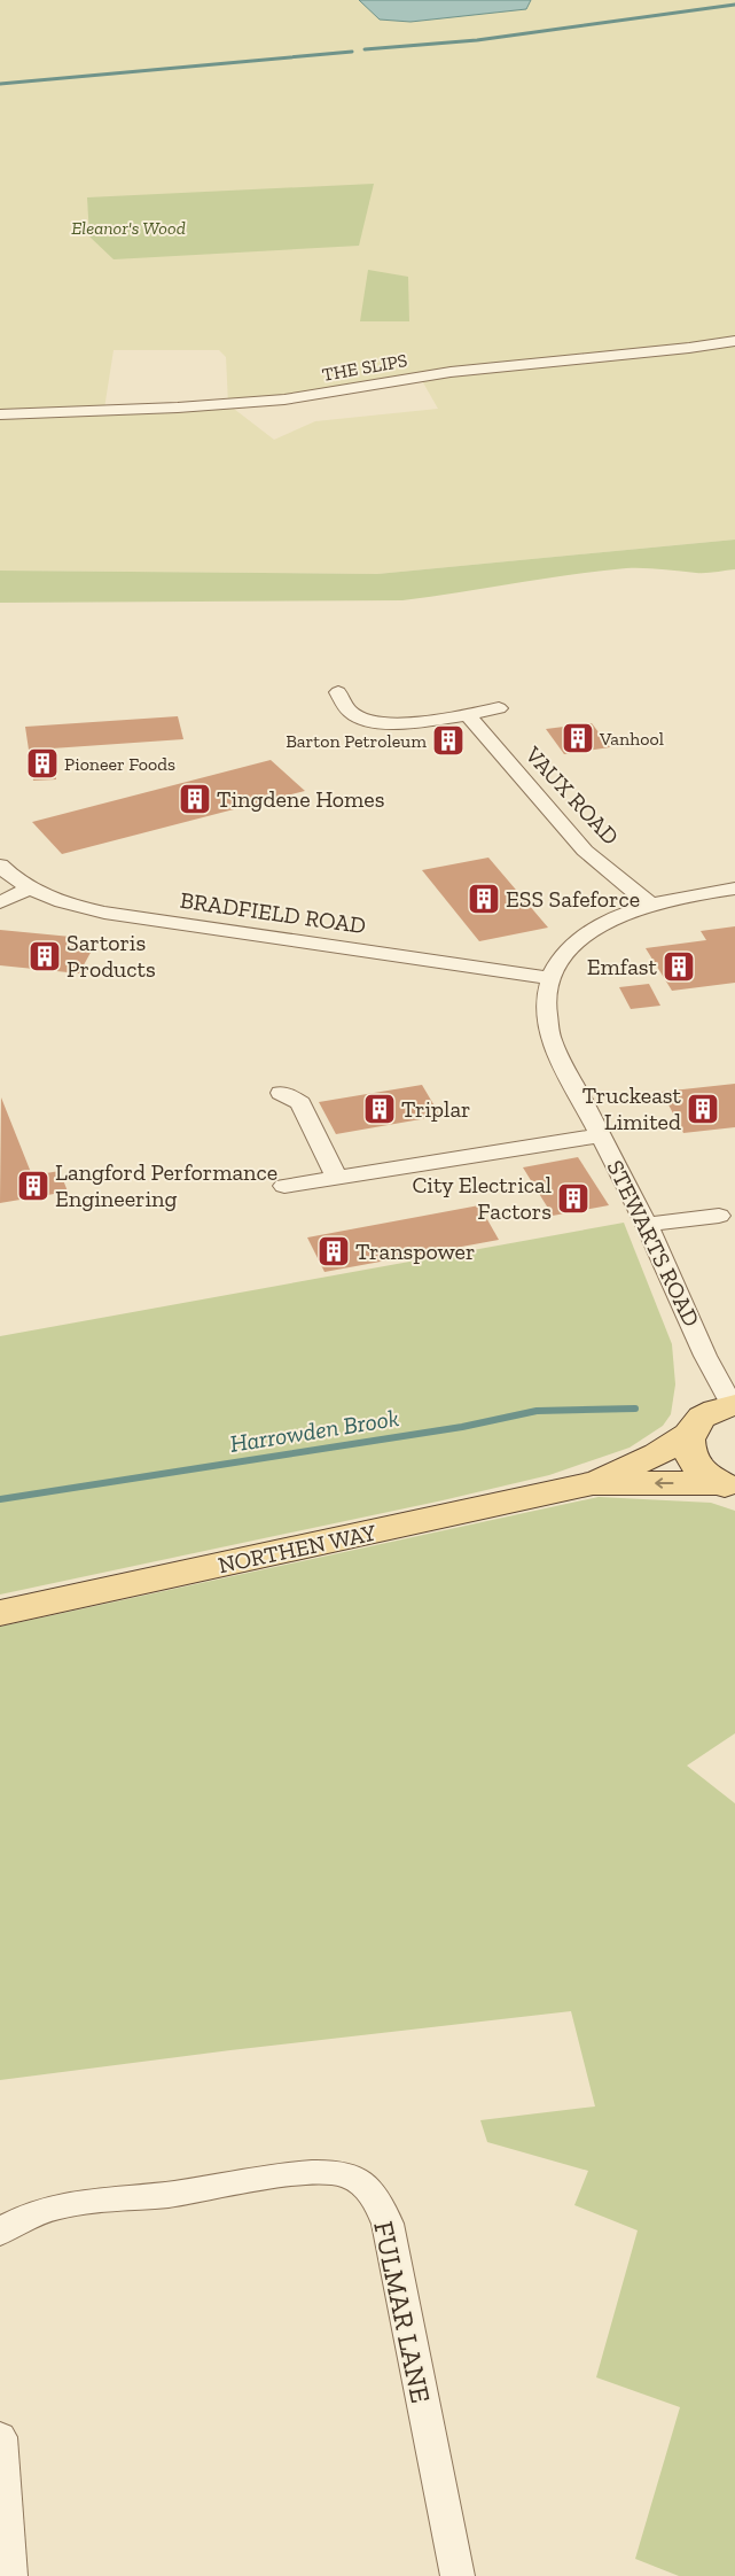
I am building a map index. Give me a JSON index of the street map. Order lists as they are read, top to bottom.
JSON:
{
  "streets": {
    "main road": ["NORTHEN WAY"],
    "street": [
      "THE SLIPS",
      "VAUX ROAD",
      "BRADFIELD ROAD",
      "STEWARTS ROAD",
      "FULMAR LANE"
    ]
  },
  "crossings": [
    ["VAUX ROAD", "STEWARTS ROAD"],
    ["BRADFIELD ROAD", "STEWARTS ROAD"],
    ["STEWARTS ROAD", "NORTHEN WAY"]
  ],
  "water": ["Harrowden Brook"],
  "parks": ["Eleanor's Wood"],
  "places": {
    "building": [
      "Vanhool",
      "Barton Petroleum",
      "Pioneer Foods",
      "Tingdene Homes",
      "ESS Safeforce",
      "Sartoris Products",
      "Emfast",
      "Triplar",
      "Truckeast Limited",
      "Langford Performance Engineering",
      "City Electrical Factors",
      "Transpower"
    ]
  }
}
